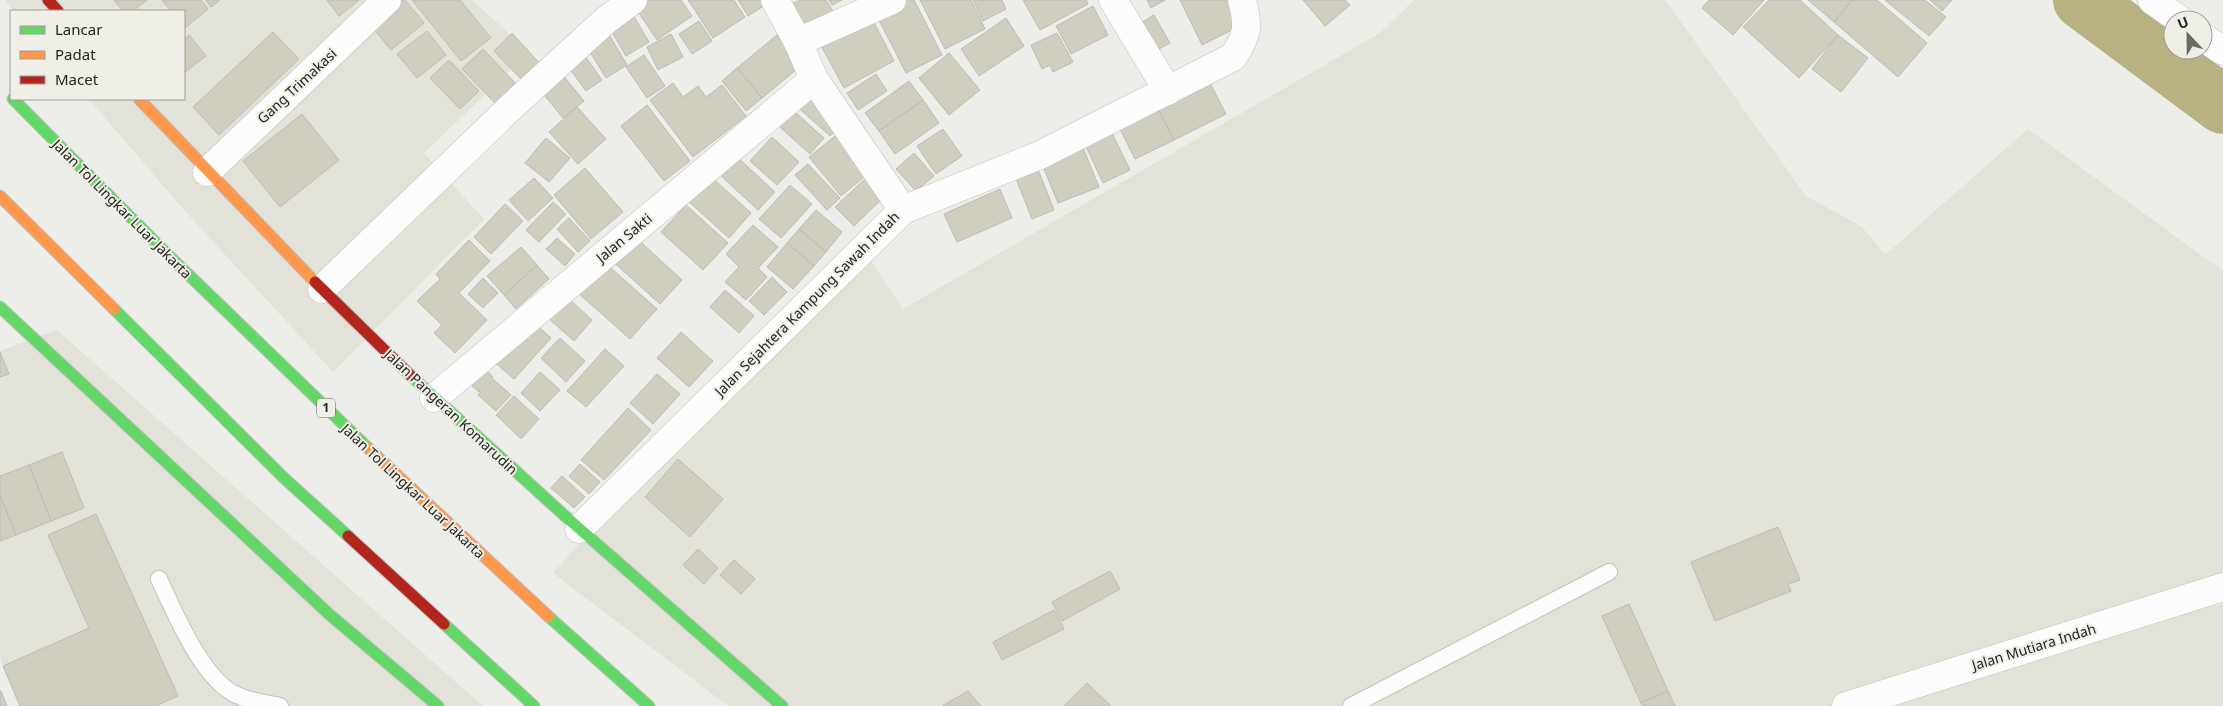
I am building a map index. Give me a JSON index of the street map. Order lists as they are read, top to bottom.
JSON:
{
  "streets": {
    "main road": ["Jalan Tol Lingkar Luar Jakarta", "1", "Jalan Pangeran Komarudin"],
    "street": [
      "Gang Trimakasi",
      "Jalan Sakti",
      "Jalan Sejahtera Kampung Sawah Indah",
      "Jalan Mutiara Indah"
    ]
  },
  "crossings": [
    ["Gang Trimakasi", "Jalan Pangeran Komarudin"],
    ["Jalan Sakti", "Jalan Sejahtera Kampung Sawah Indah"],
    ["Jalan Sakti", "Jalan Pangeran Komarudin"],
    ["Jalan Sejahtera Kampung Sawah Indah", "Jalan Pangeran Komarudin"]
  ],
  "legend": ["Lancar", "Padat", "Macet"],
  "north": "top"
}
